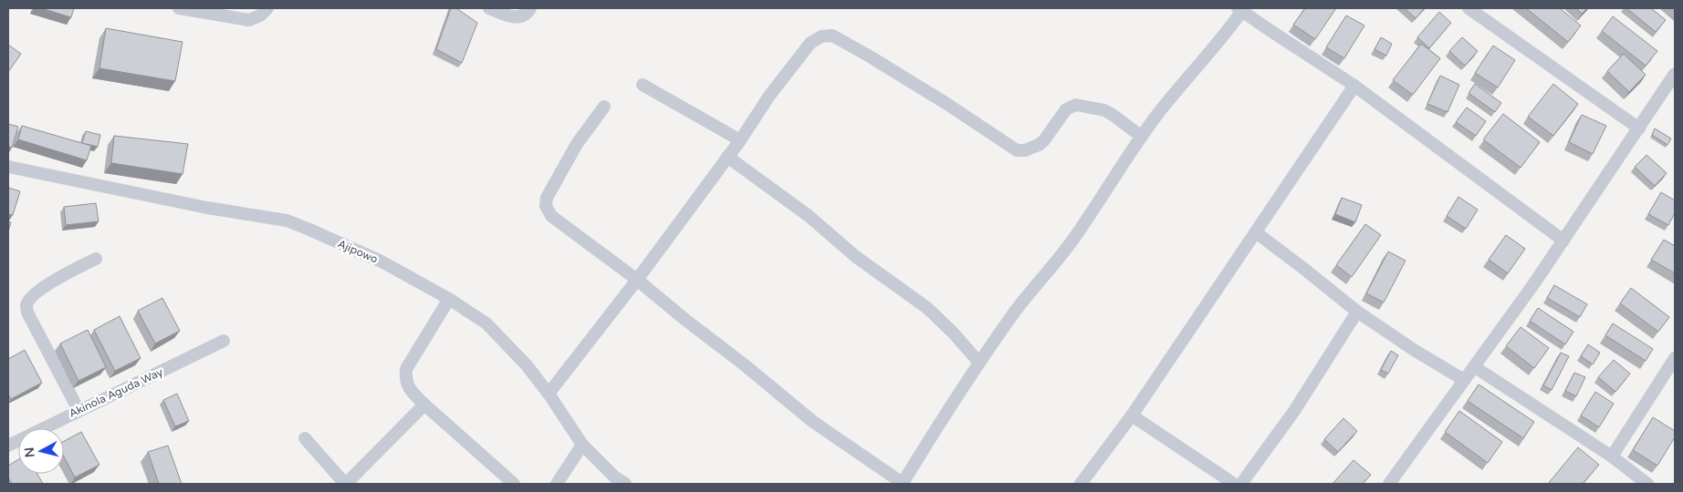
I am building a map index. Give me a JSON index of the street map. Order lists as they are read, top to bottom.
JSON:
{
  "streets": {
    "street": ["Ajipowo", "Akinola Aguda Way"]
  },
  "north": "left"
}
